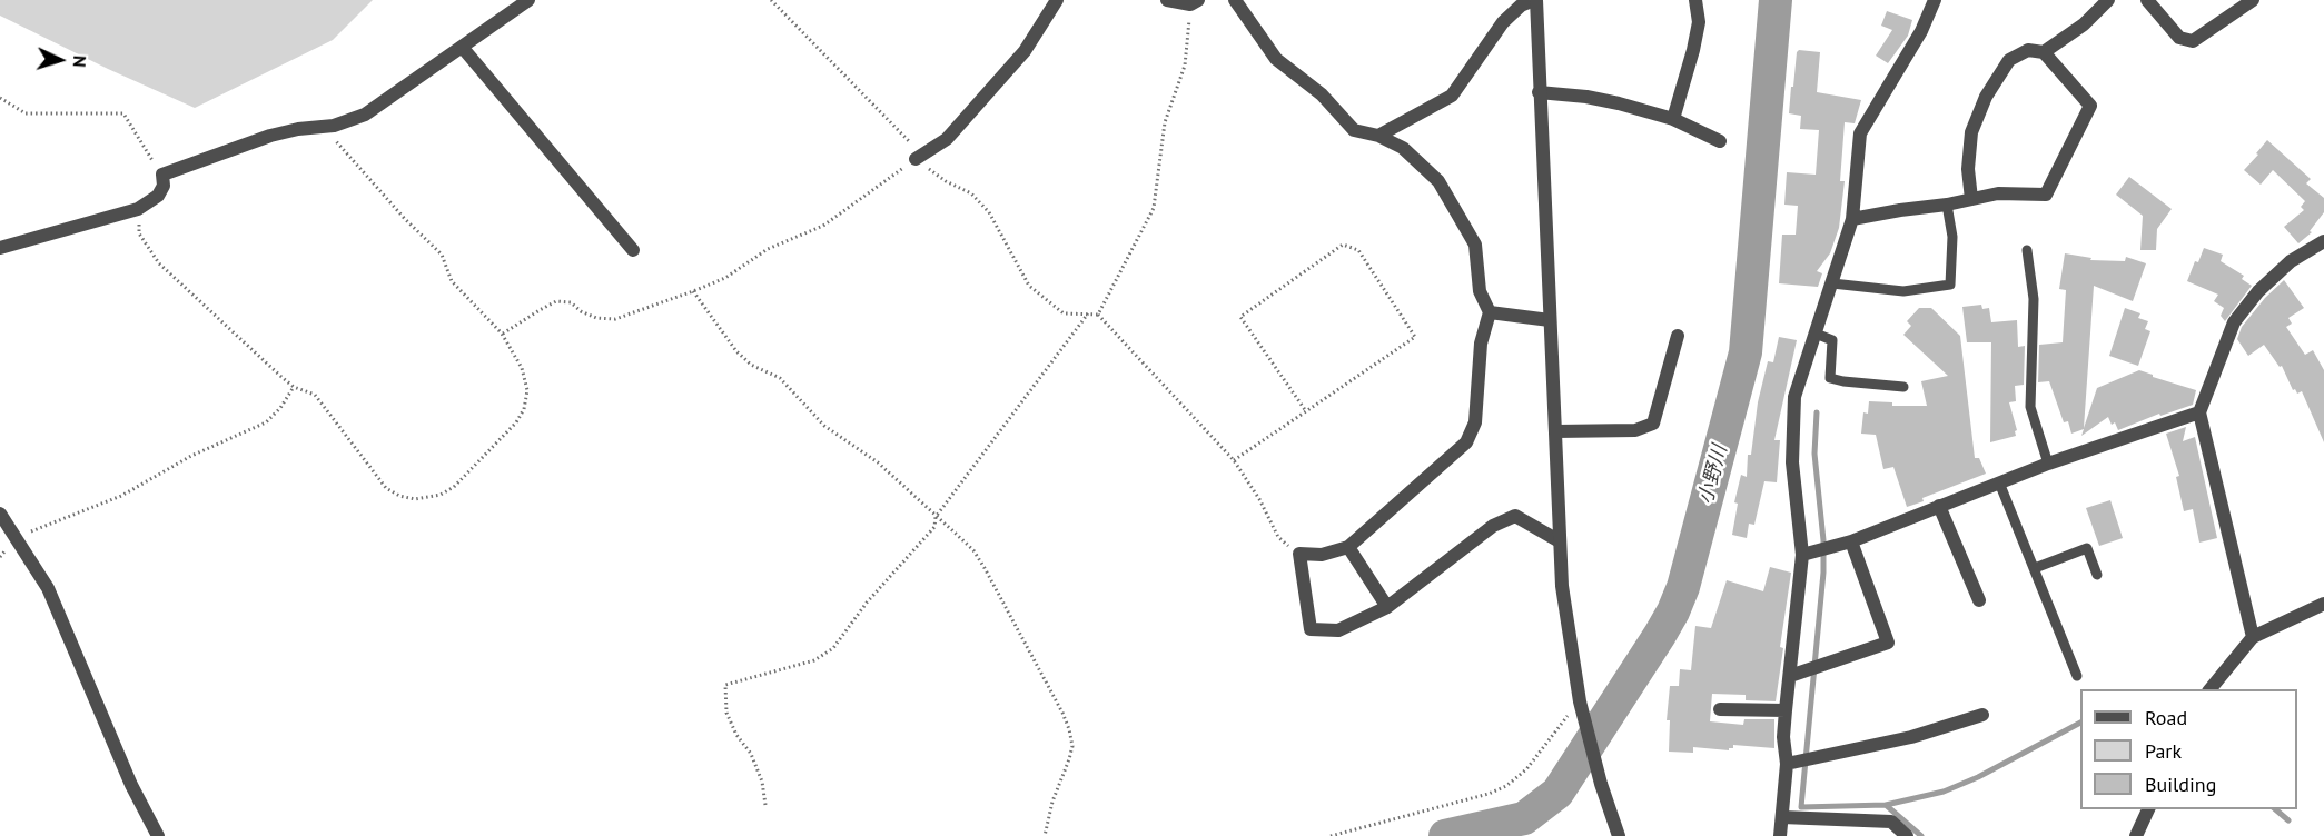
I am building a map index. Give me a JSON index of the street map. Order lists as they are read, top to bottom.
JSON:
{
  "water": ["小野川"],
  "legend": ["Road", "Park", "Building"],
  "north": "right"
}
